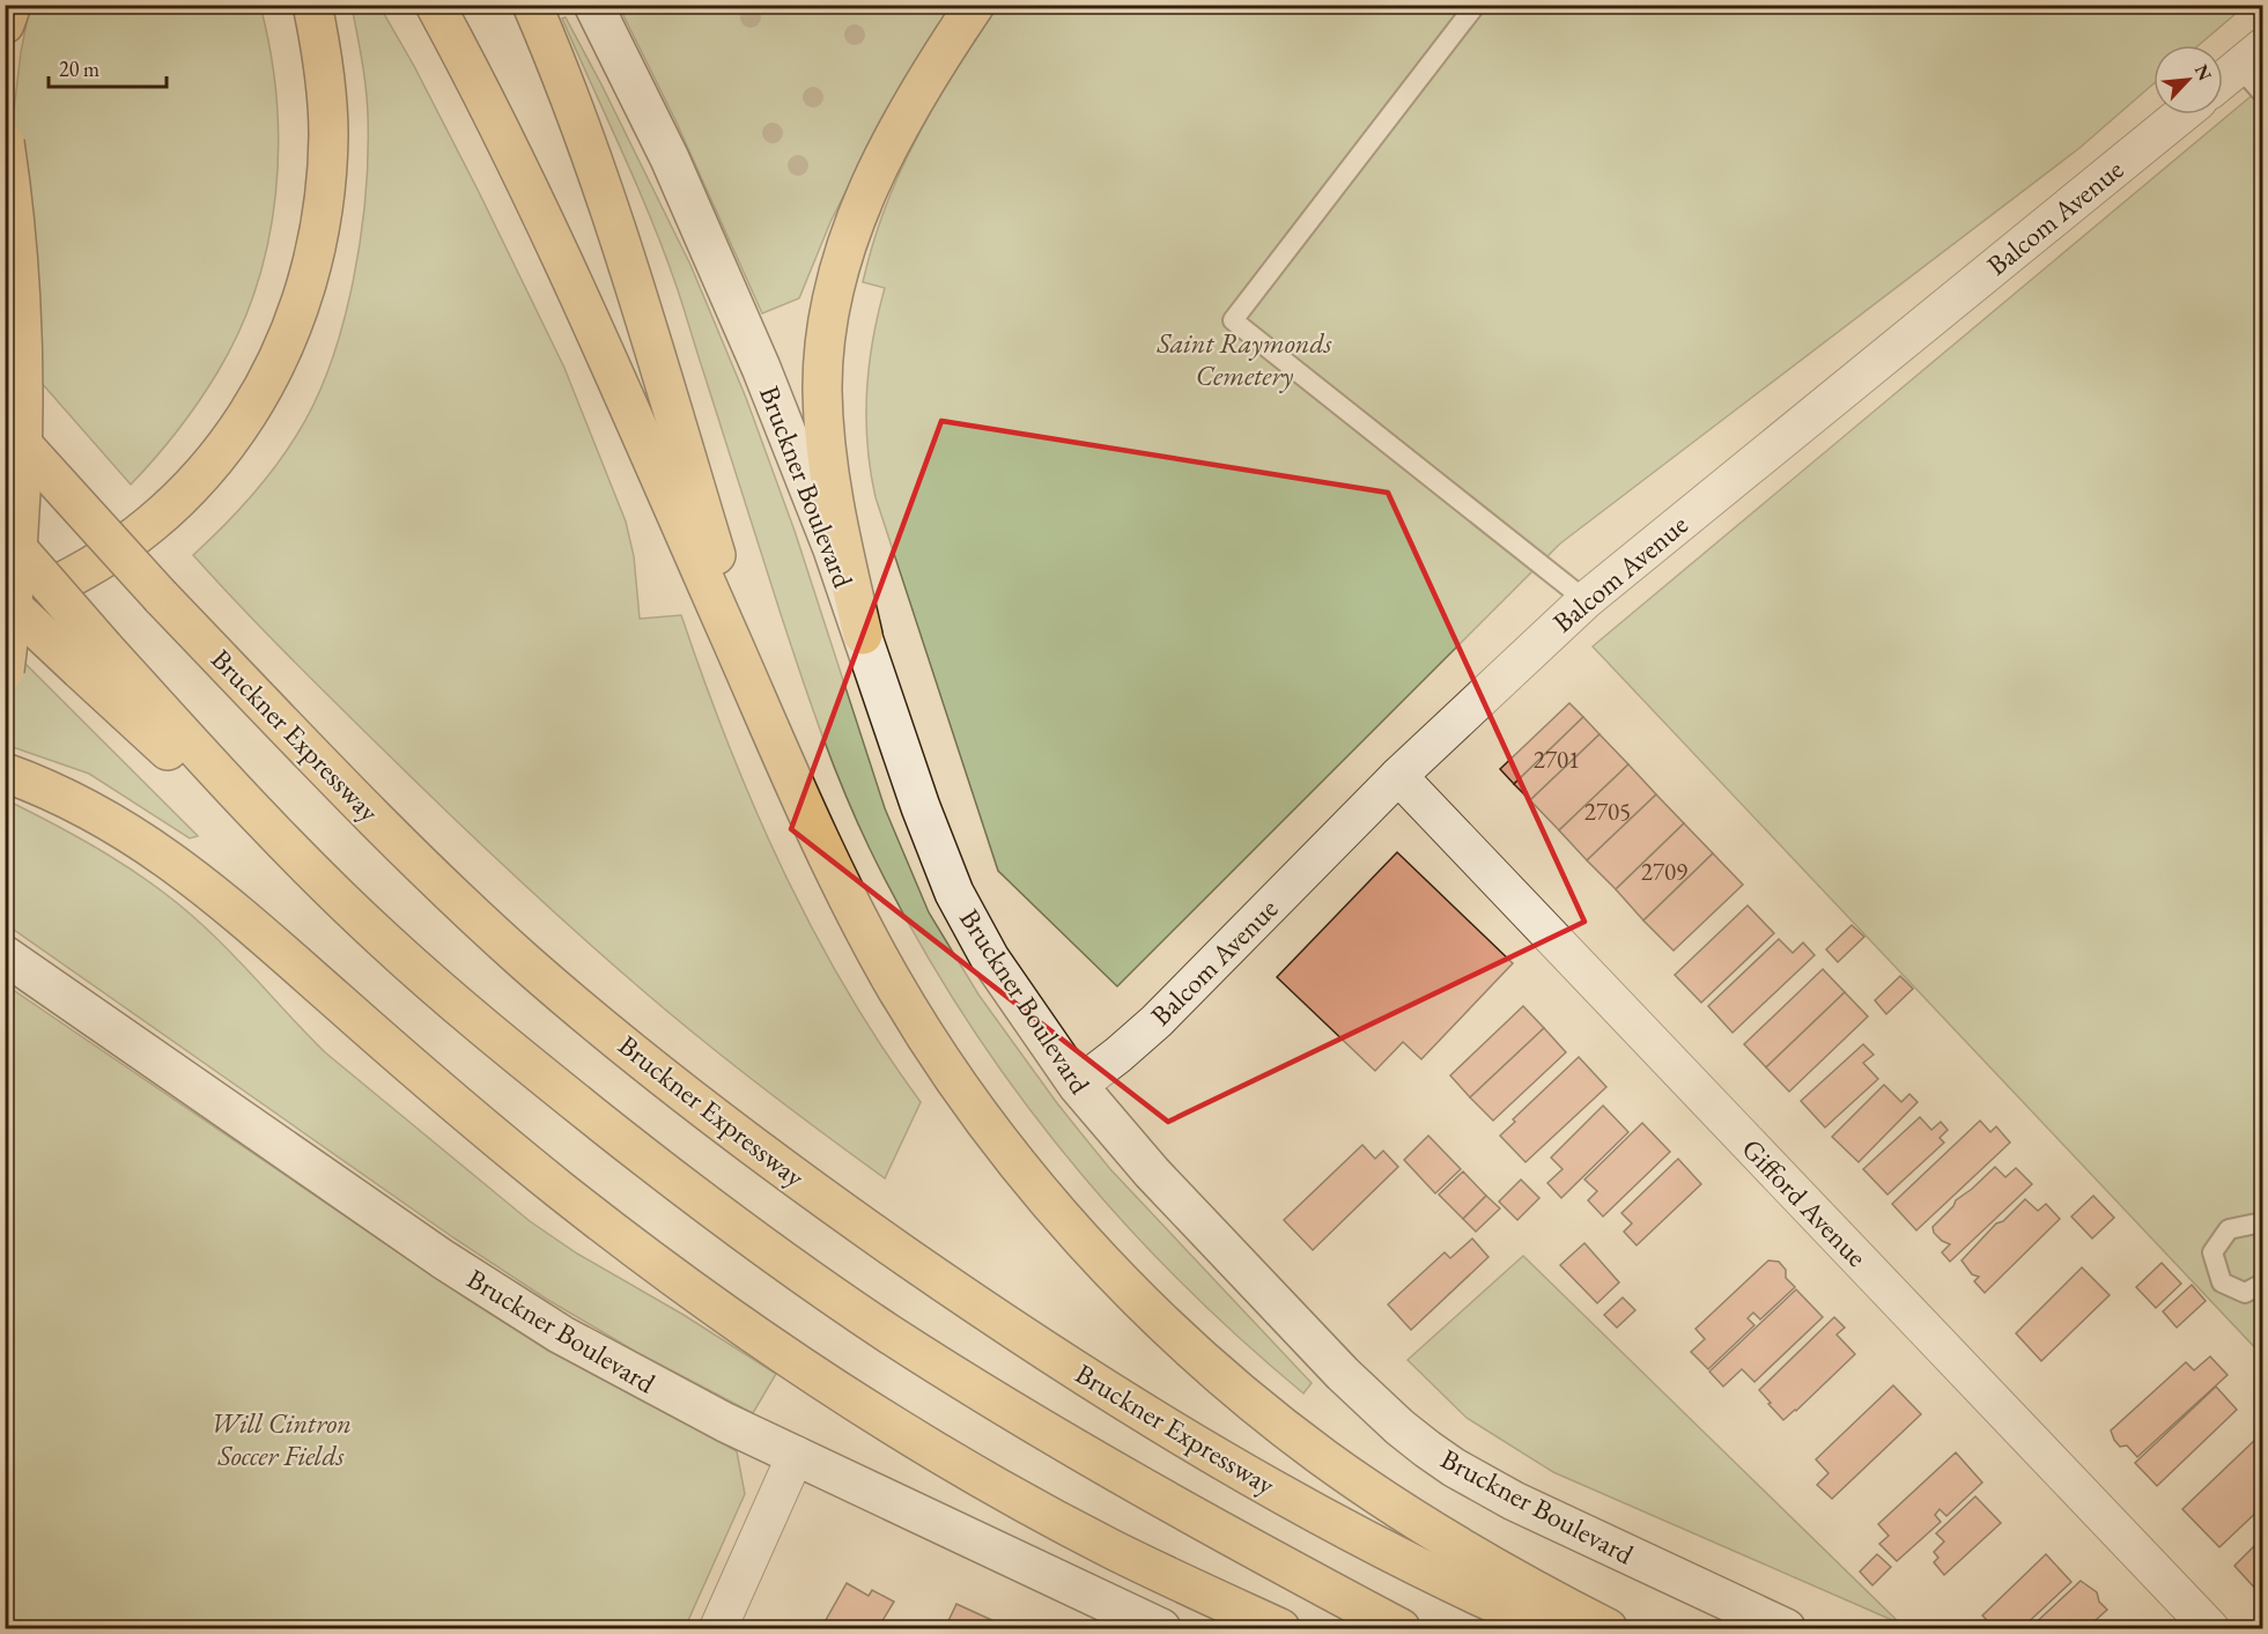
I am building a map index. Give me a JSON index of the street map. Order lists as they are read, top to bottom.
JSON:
{
  "streets": {
    "highway": ["Bruckner Expressway"],
    "main road": ["Bruckner Boulevard"],
    "street": ["Balcom Avenue", "Gifford Avenue"]
  },
  "crossings": [
    ["Balcom Avenue", "Bruckner Boulevard"],
    ["Balcom Avenue", "Gifford Avenue"]
  ],
  "parks": ["Saint Raymonds Cemetery", "Will Cintron Soccer Fields"],
  "house_numbers": ["2701", "2705", "2709"],
  "scale_bar": "20 m",
  "north": "top right"
}
